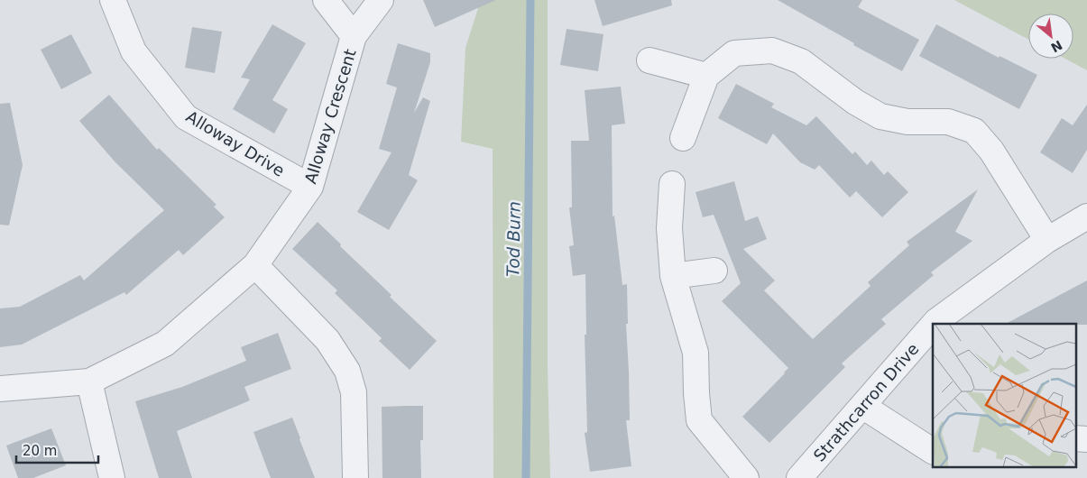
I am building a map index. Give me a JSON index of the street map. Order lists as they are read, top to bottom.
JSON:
{
  "streets": {
    "street": ["Alloway Crescent", "Alloway Drive", "Strathcarron Drive"]
  },
  "crossings": [
    ["Alloway Crescent", "Alloway Drive"]
  ],
  "water": ["Tod Burn"],
  "scale_bar": "20 m",
  "north": "bottom right"
}
